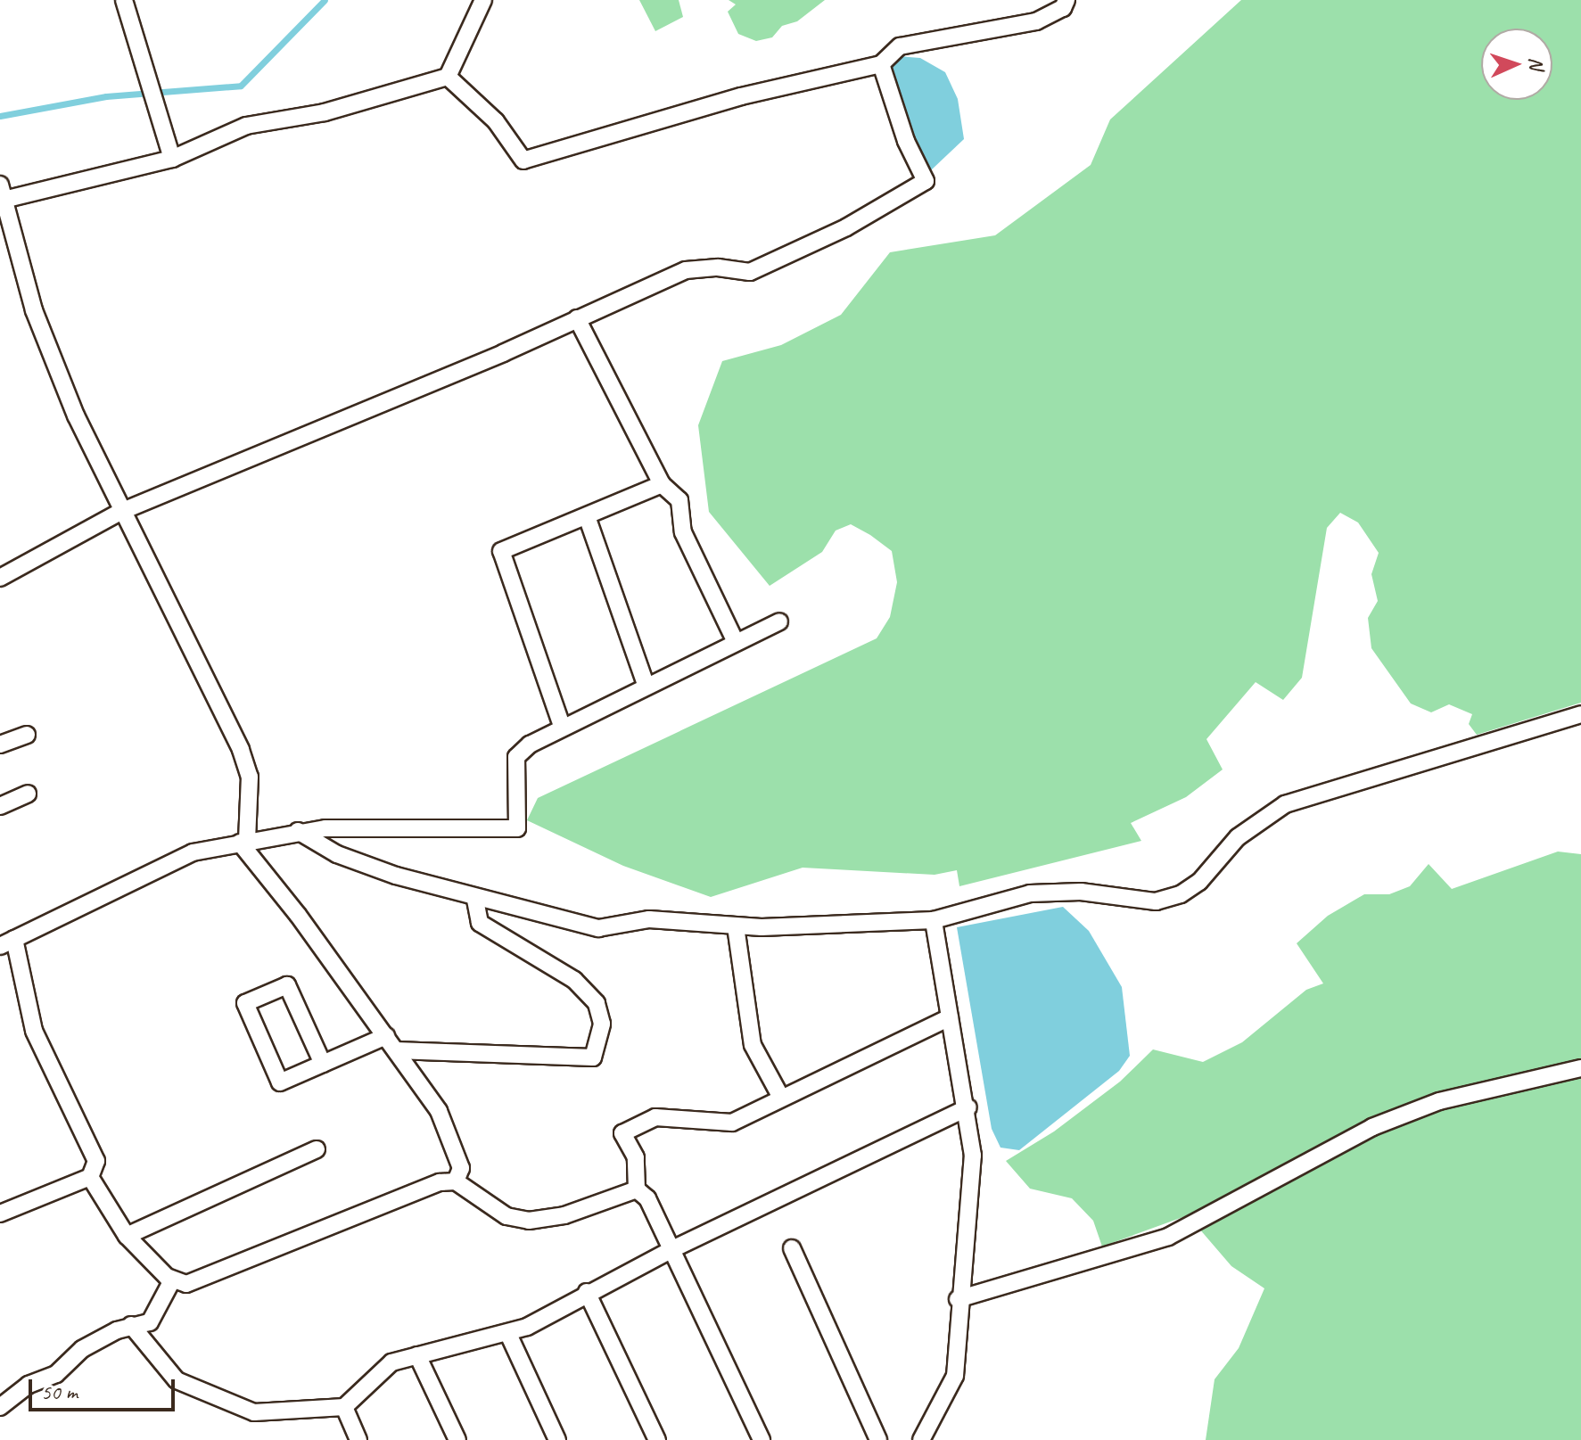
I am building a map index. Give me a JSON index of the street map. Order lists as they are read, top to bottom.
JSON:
{
  "scale_bar": "50 m",
  "north": "right"
}
